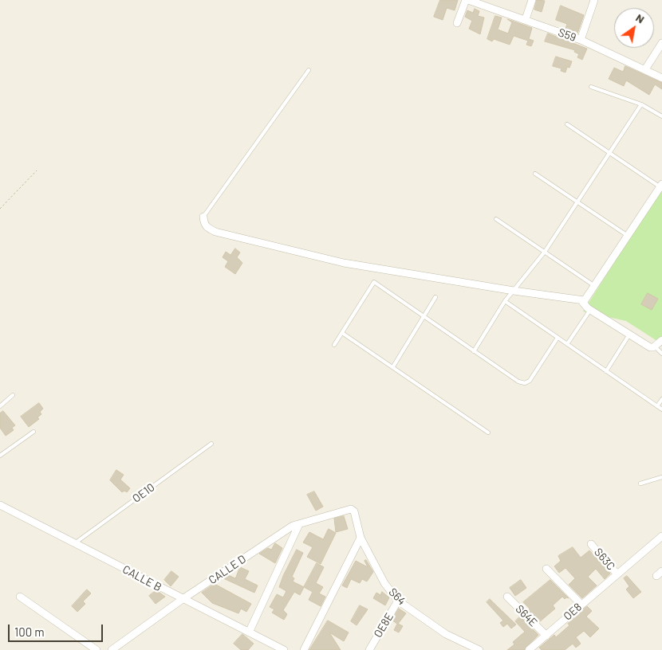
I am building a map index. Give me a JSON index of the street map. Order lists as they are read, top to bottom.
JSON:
{
  "streets": {
    "street": [
      "S59",
      "S63C",
      "CALLE D",
      "CALLE B",
      "S64",
      "OE8",
      "S64E",
      "OE8E"
    ],
    "lane": ["OE10"]
  },
  "crossings": [
    ["OE10", "CALLE B"],
    ["S63C", "OE8"],
    ["CALLE D", "CALLE B"],
    ["CALLE D", "S64"],
    ["S64", "OE8E"],
    ["OE8", "S64E"]
  ],
  "scale_bar": "100 m",
  "north": "top right"
}
